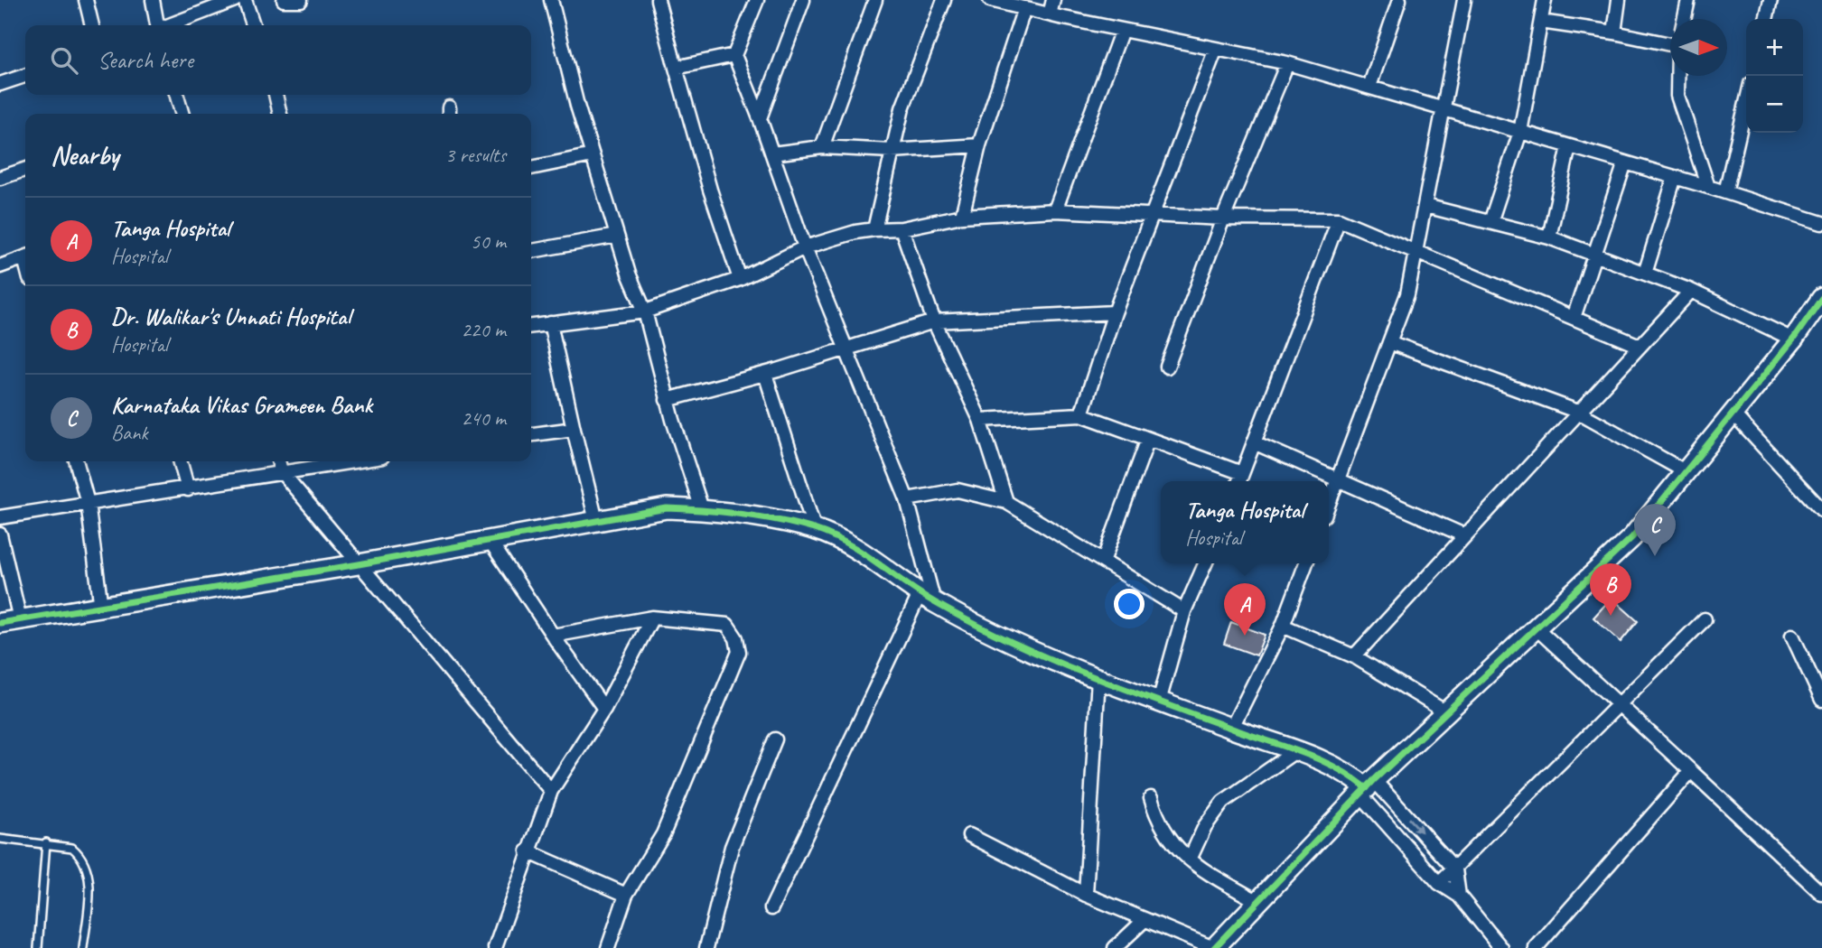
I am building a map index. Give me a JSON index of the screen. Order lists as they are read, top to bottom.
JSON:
{
  "north": "right",
  "page": {
    "map_buttons": ["+", "−"],
    "search": "Search here",
    "heading": ["Nearby", "3 results"],
    "list": [
      {
        "mark": "A",
        "name": "Tanga Hospital",
        "note": "Hospital",
        "value": "50 m"
      },
      {
        "mark": "B",
        "name": "Dr. Walikar's Unnati Hospital",
        "note": "Hospital",
        "value": "220 m"
      },
      {
        "mark": "C",
        "name": "Karnataka Vikas Grameen Bank",
        "note": "Bank",
        "value": "240 m"
      }
    ],
    "popup": ["Tanga Hospital", "Hospital"],
    "pins": ["C", "B", "A"]
  }
}
